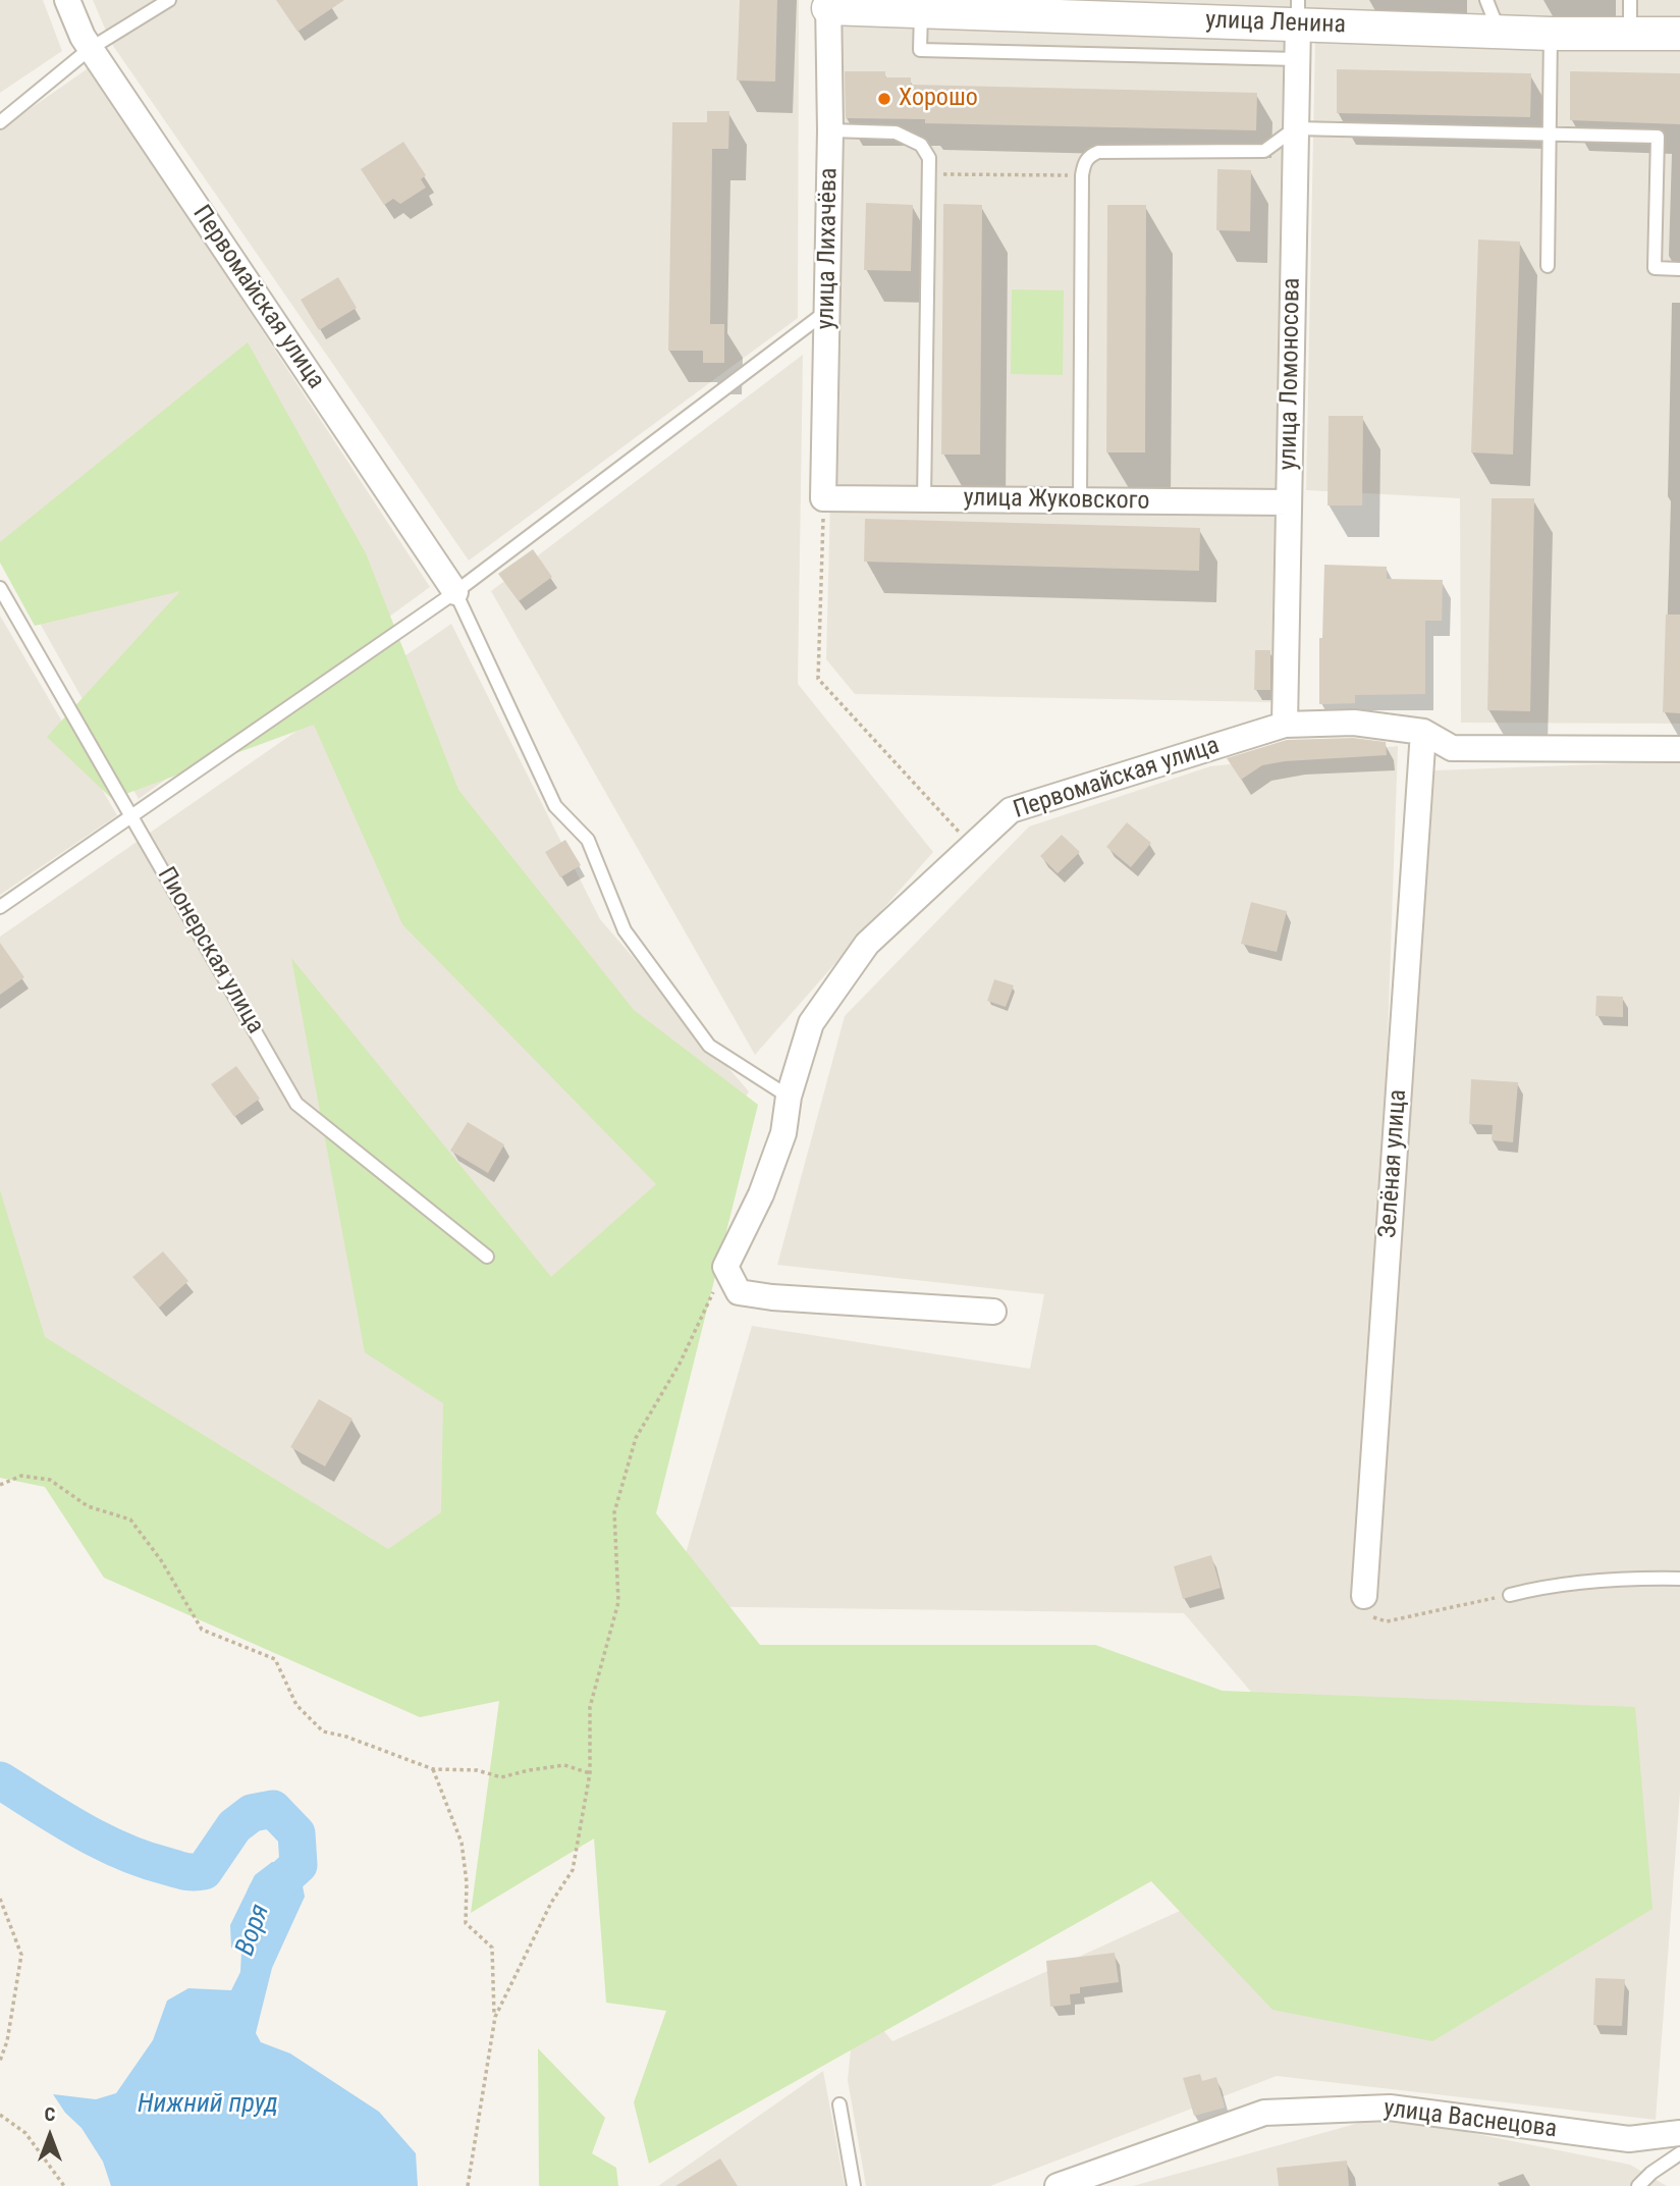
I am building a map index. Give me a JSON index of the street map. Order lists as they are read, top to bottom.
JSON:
{
  "streets": {
    "street": [
      "улица Ленина",
      "улица Лихачёва",
      "Первомайская улица",
      "улица Ломоносова",
      "улица Жуковского",
      "Зелёная улица",
      "улица Васнецова"
    ],
    "lane": ["Пионерская улица"]
  },
  "crossings": [
    ["улица Ленина", "улица Лихачёва"],
    ["улица Ленина", "улица Ломоносова"],
    ["улица Лихачёва", "улица Жуковского"],
    ["Первомайская улица", "улица Ломоносова"],
    ["Первомайская улица", "Зелёная улица"],
    ["улица Ломоносова", "улица Жуковского"]
  ],
  "water": ["Воря", "Нижний пруд"],
  "places": ["Хорошо"],
  "north": "top"
}
